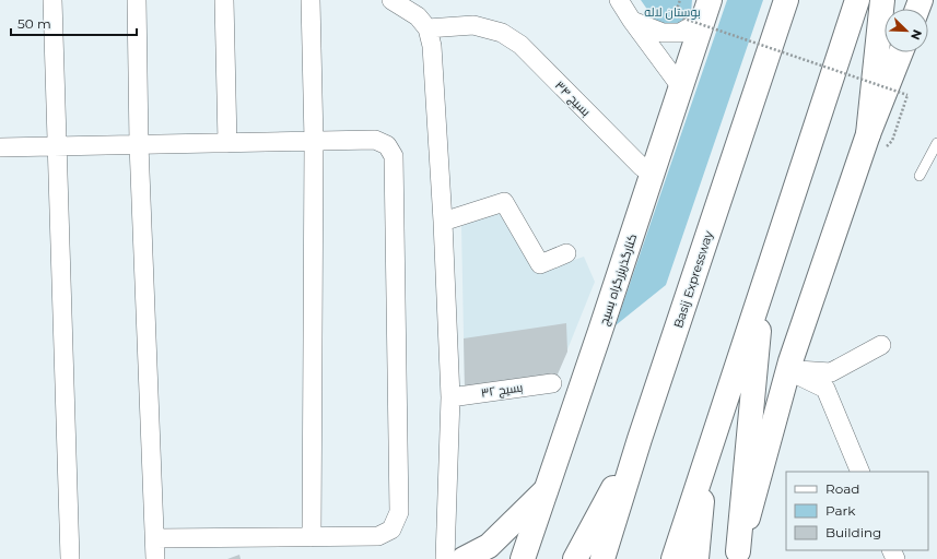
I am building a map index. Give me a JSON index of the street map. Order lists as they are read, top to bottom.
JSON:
{
  "streets": {
    "main road": ["کنارگذربزرگراه بسیج", "Basij Expressway"],
    "street": ["بسیج ۳۴", "بسیج ۳۲"]
  },
  "parks": ["بوستان لاله"],
  "legend": ["Road", "Park", "Building"],
  "scale_bar": "50 m",
  "north": "bottom right"
}
